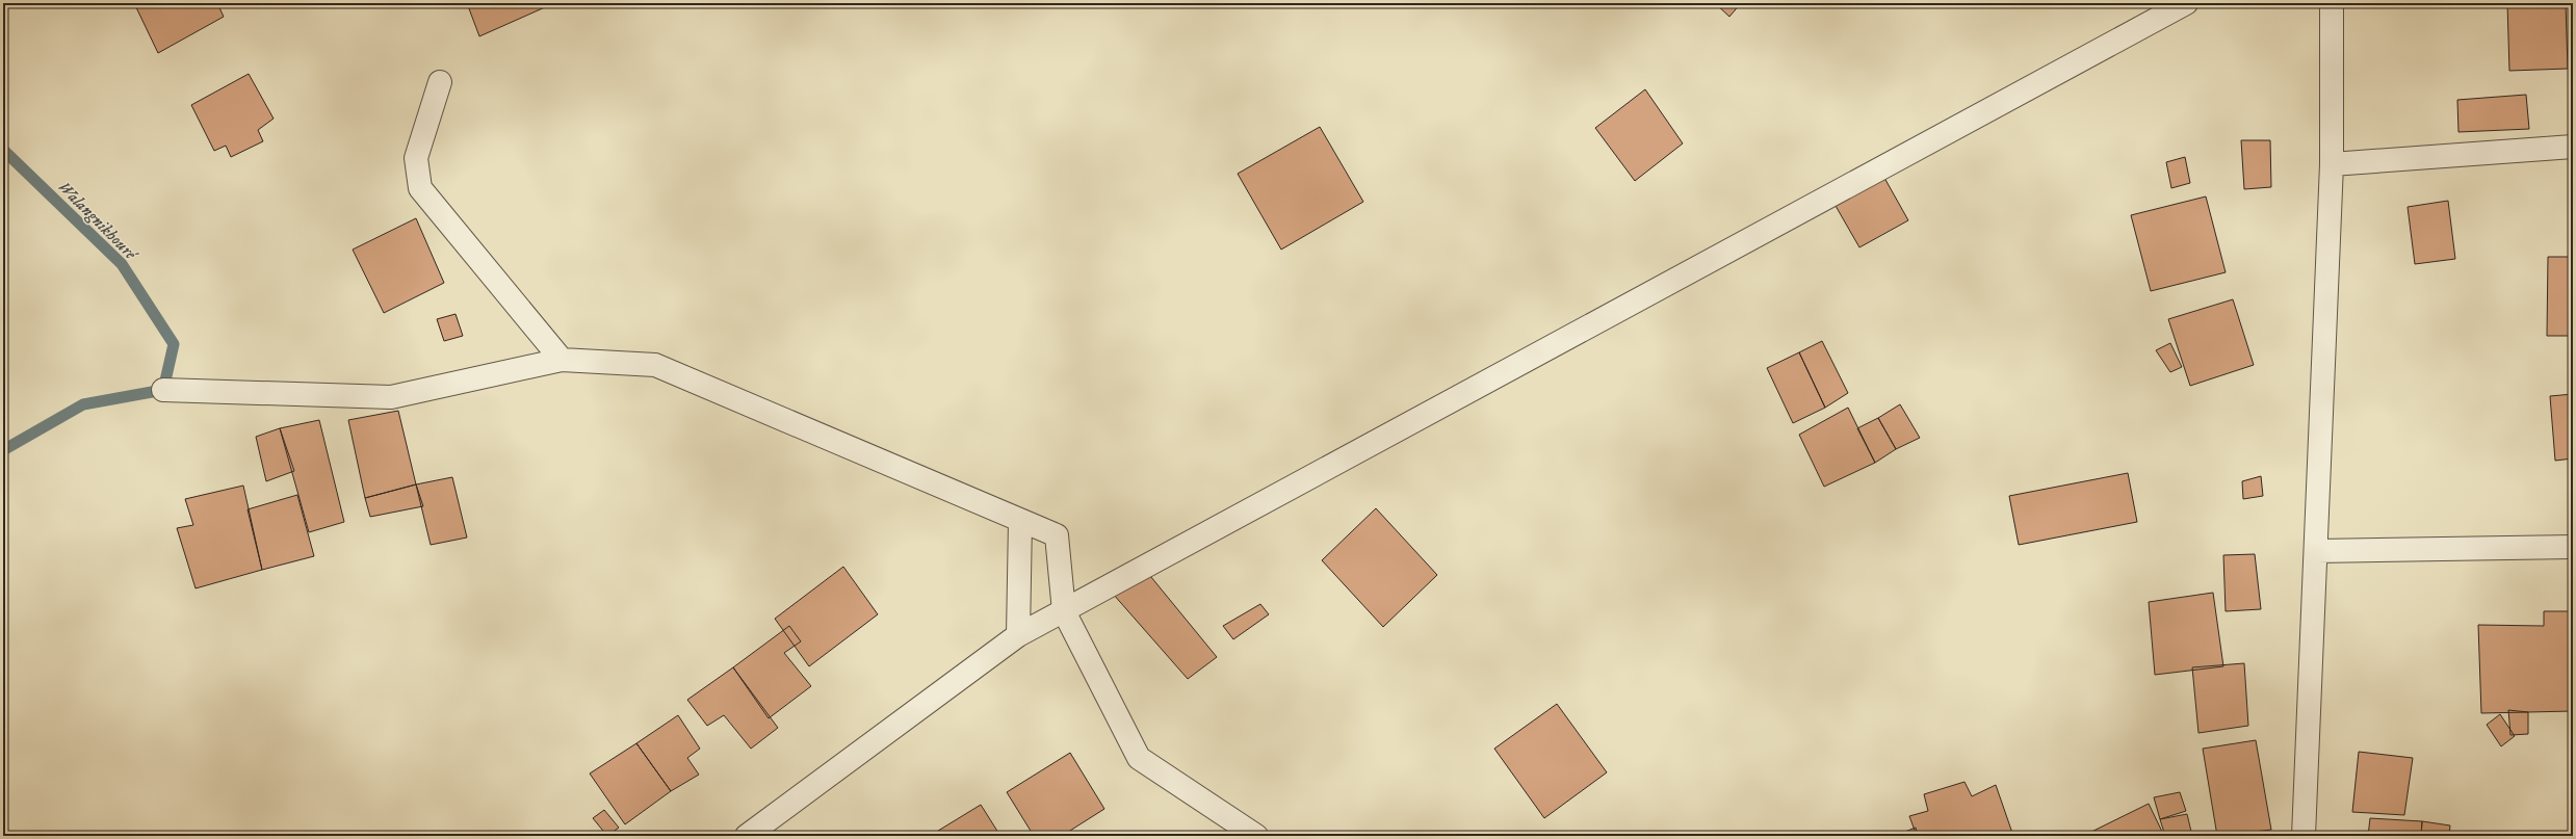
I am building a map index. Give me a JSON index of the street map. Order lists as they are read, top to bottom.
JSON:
{
  "water": ["Walangnikhouré"]
}
